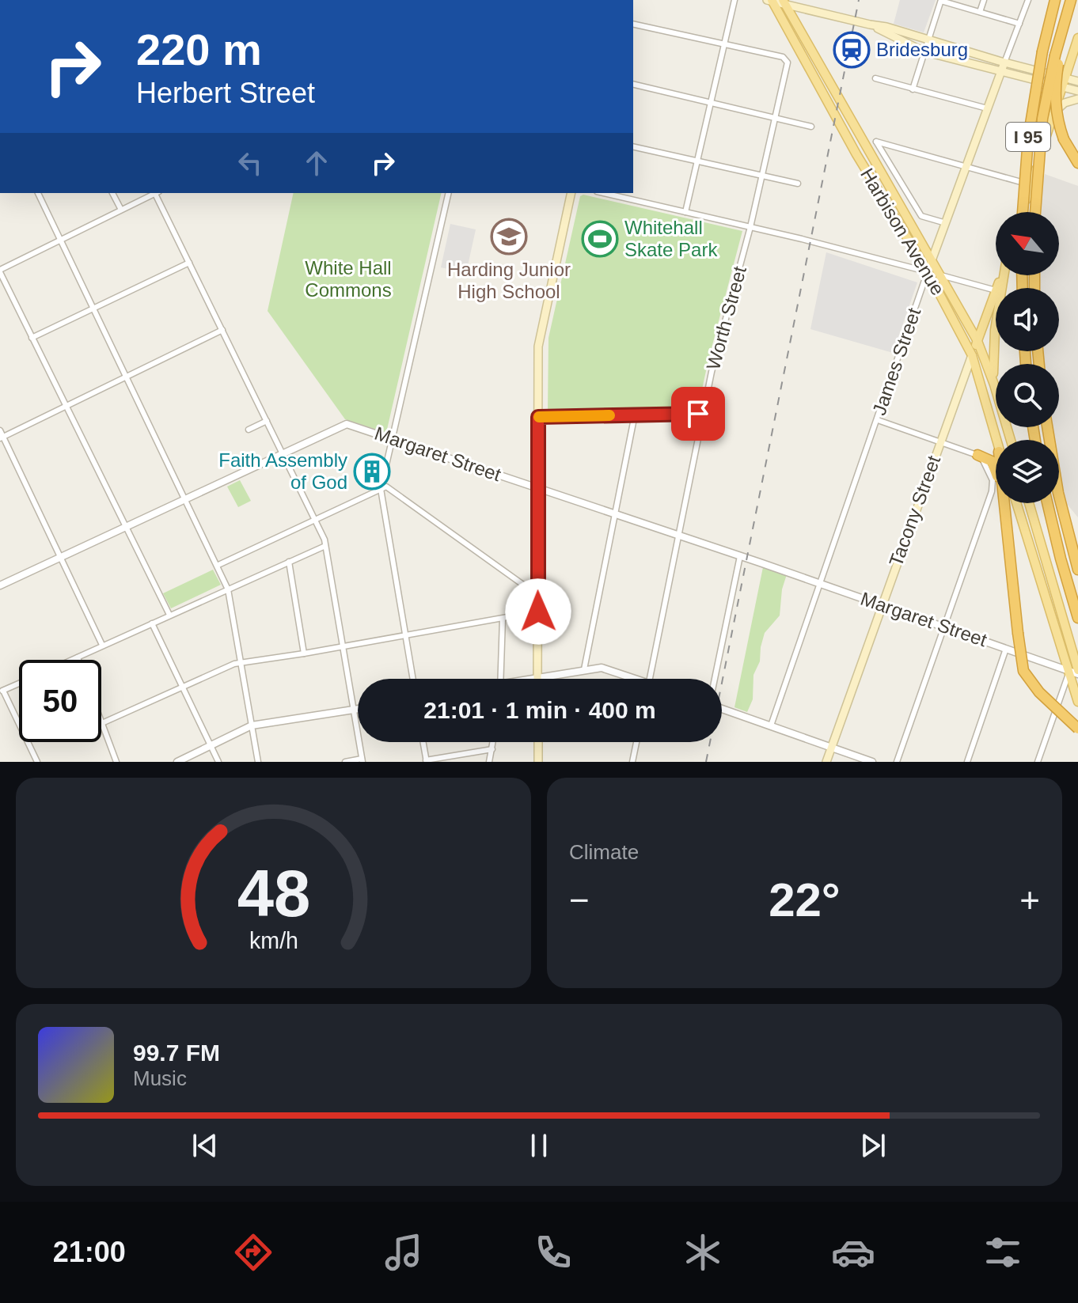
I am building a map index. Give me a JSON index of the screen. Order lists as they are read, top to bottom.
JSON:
{
  "streets": {
    "highway": ["I 95"],
    "main road": ["Harbison Avenue", "James Street", "Tacony Street"],
    "street": ["Worth Street", "Margaret Street"]
  },
  "crossings": [
    ["Harbison Avenue", "James Street"],
    ["Harbison Avenue", "Tacony Street"],
    ["Worth Street", "Margaret Street"],
    ["James Street", "Margaret Street"],
    ["Margaret Street", "Tacony Street"]
  ],
  "parks": ["White Hall Commons"],
  "places": {
    "station": ["Bridesburg"],
    "school or university": ["Harding Junior High School"],
    "sports": ["Whitehall Skate Park"],
    "building": ["Faith Assembly of God"]
  },
  "north": "top left",
  "page": {
    "turn": ["220 m", "Herbert Street"],
    "limit": "50",
    "trip": "21:01 · 1 min · 400 m",
    "tile": "Climate",
    "heat": ["−", "22°", "+"],
    "song": ["99.7 FM", "Music"],
    "tabs": "21:00",
    "gauge": ["48", "km/h"]
  }
}
